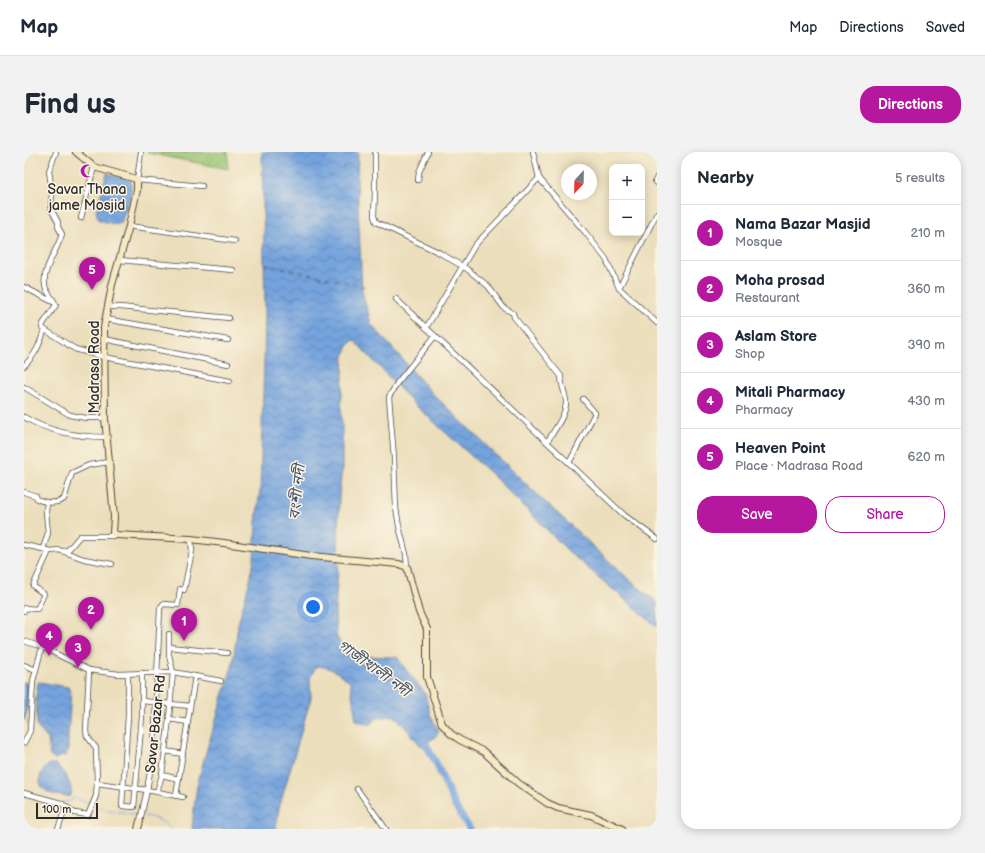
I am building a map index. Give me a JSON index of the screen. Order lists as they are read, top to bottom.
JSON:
{
  "streets": {
    "street": ["Madrasa Road", "Savar Bazar Rd"]
  },
  "water": ["বংশী নদী", "গাজীখালী নদী"],
  "places": {
    "mosque": ["Savar Thana jame Mosjid"]
  },
  "scale_bar": "100 m",
  "north": "bottom",
  "page": {
    "header": "Map",
    "nav": ["Map", "Directions", "Saved"],
    "buttons": [
      "Directions",
      ["Save", "Share"]
    ],
    "title": "Find us",
    "heading": ["Nearby", "5 results"],
    "map_buttons": ["+", "−"],
    "list": [
      {
        "mark": "1",
        "name": "Nama Bazar Masjid",
        "note": "Mosque",
        "value": "210 m"
      },
      {
        "mark": "2",
        "name": "Moha prosad",
        "note": "Restaurant",
        "value": "360 m"
      },
      {
        "mark": "3",
        "name": "Aslam Store",
        "note": "Shop",
        "value": "390 m"
      },
      {
        "mark": "4",
        "name": "Mitali Pharmacy",
        "note": "Pharmacy",
        "value": "430 m"
      },
      {
        "mark": "5",
        "name": "Heaven Point",
        "note": "Place · Madrasa Road",
        "value": "620 m"
      }
    ],
    "pins": [
      "5",
      "2",
      "1",
      "4",
      "3"
    ],
    "scale": "100 m"
  }
}
